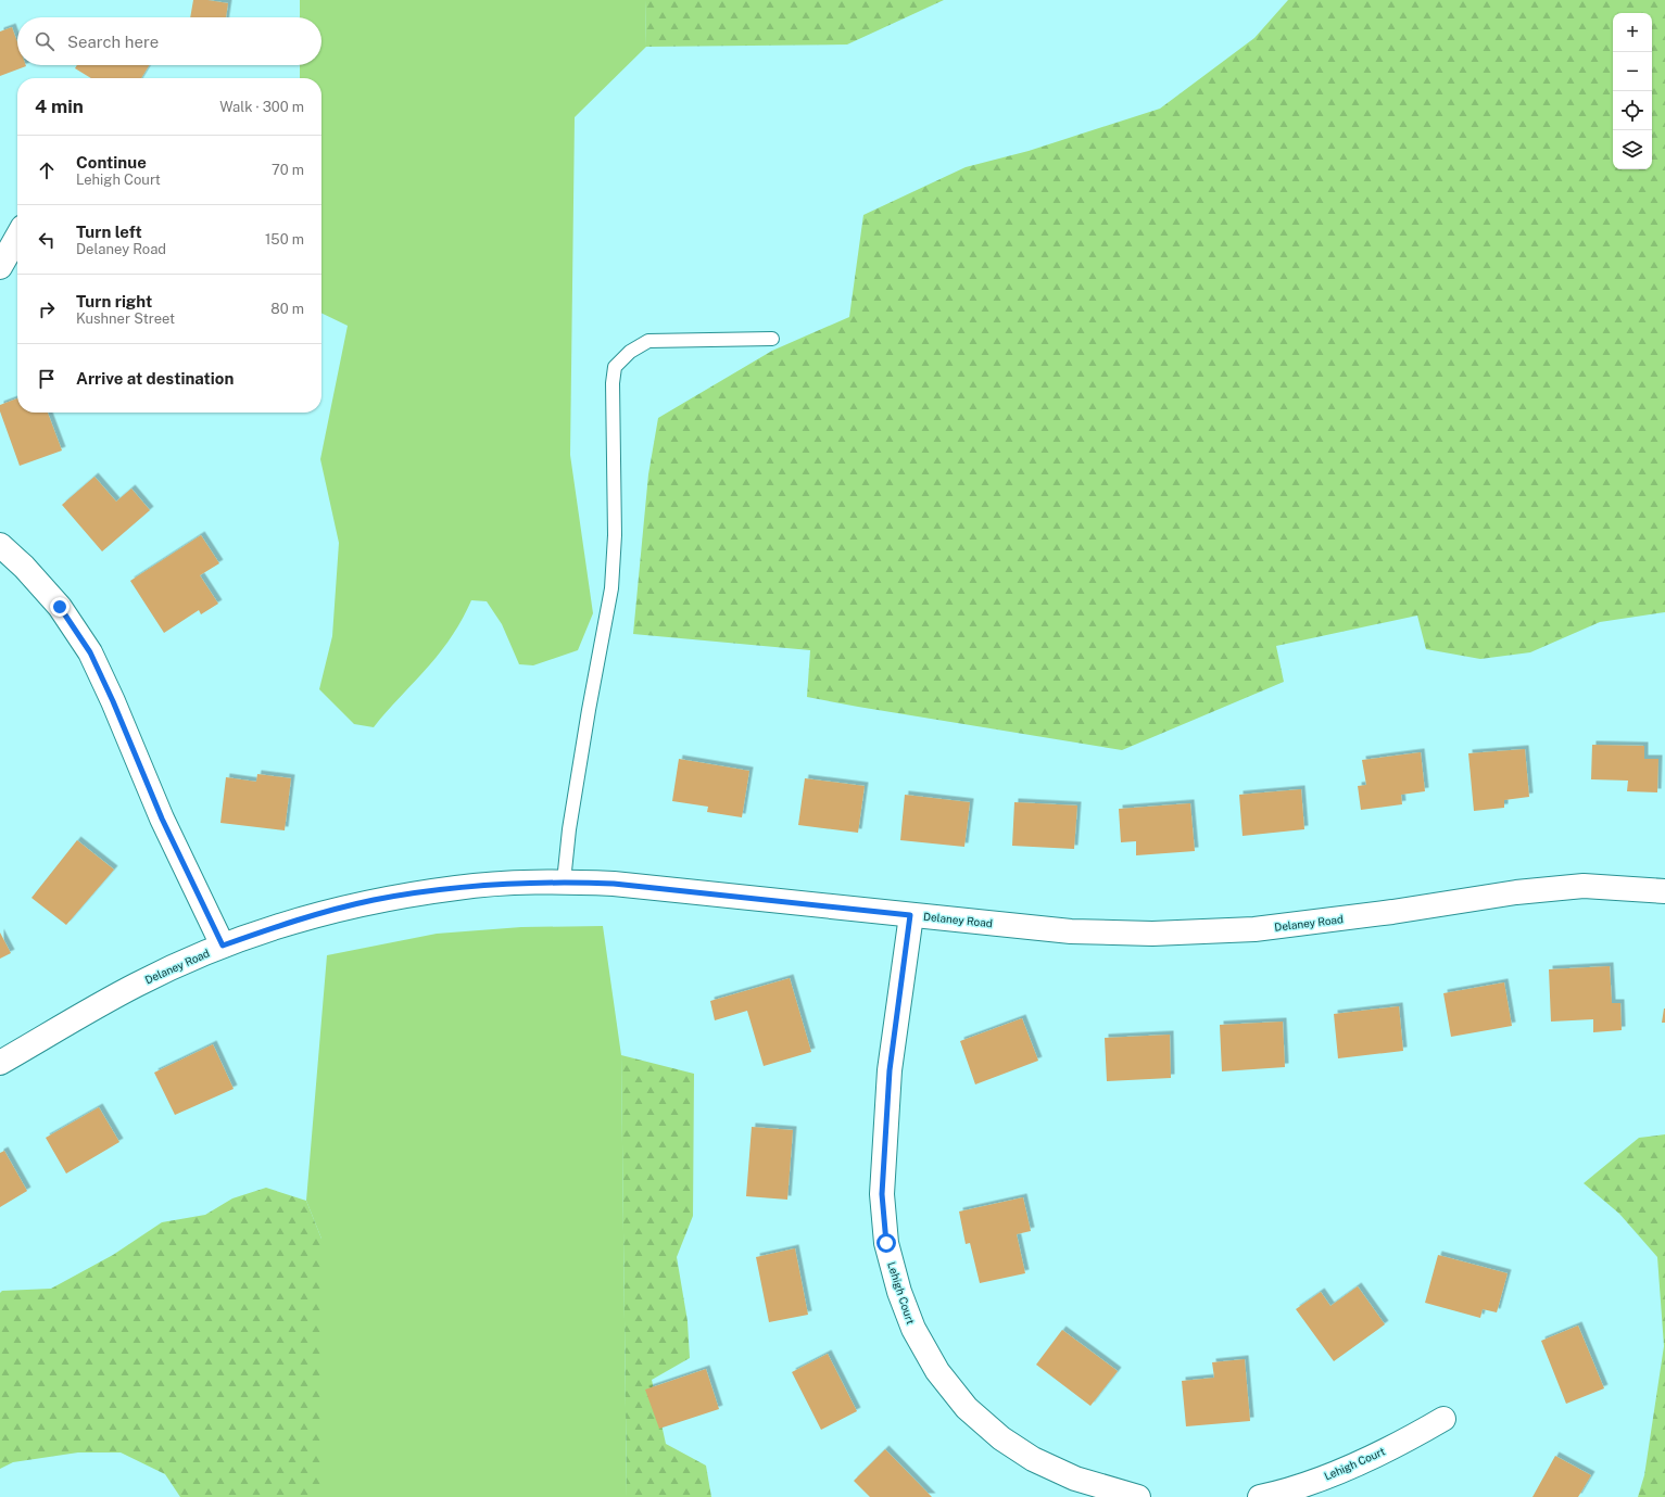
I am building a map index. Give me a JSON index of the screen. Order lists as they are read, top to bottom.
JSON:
{
  "streets": {
    "street": ["Delaney Road", "Lehigh Court"]
  },
  "crossings": [
    ["Delaney Road", "Lehigh Court"]
  ],
  "page": {
    "map_buttons": ["+", "−"],
    "search": "Search here",
    "heading": ["4 min", "Walk · 300 m"],
    "list": [
      ["Continue", "Lehigh Court", "70 m"],
      ["Turn left", "Delaney Road", "150 m"],
      ["Turn right", "Kushner Street", "80 m"],
      "Arrive at destination"
    ]
  }
}
